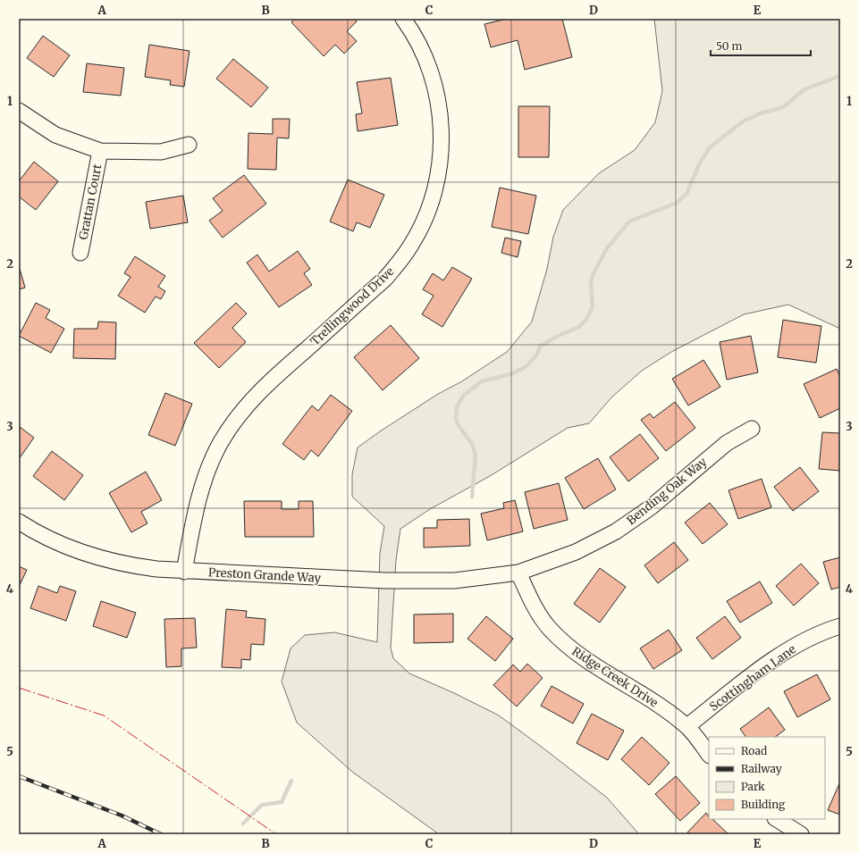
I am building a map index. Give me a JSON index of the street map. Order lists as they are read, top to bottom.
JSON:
{
  "streets": {
    "street": [
      "Grattan Court",
      "Trellingwood Drive",
      "Bending Oak Way",
      "Preston Grande Way",
      "Ridge Creek Drive",
      "Scottingham Lane"
    ]
  },
  "crossings": [
    ["Trellingwood Drive", "Preston Grande Way"],
    ["Bending Oak Way", "Preston Grande Way"],
    ["Bending Oak Way", "Ridge Creek Drive"],
    ["Preston Grande Way", "Ridge Creek Drive"],
    ["Ridge Creek Drive", "Scottingham Lane"]
  ],
  "legend": [
    "Road",
    "Railway",
    "Park",
    "Building"
  ],
  "scale_bar": "50 m",
  "grid": {
    "columns": [
      "A",
      "B",
      "C",
      "D",
      "E"
    ],
    "rows": [
      "1",
      "2",
      "3",
      "4",
      "5"
    ]
  }
}
